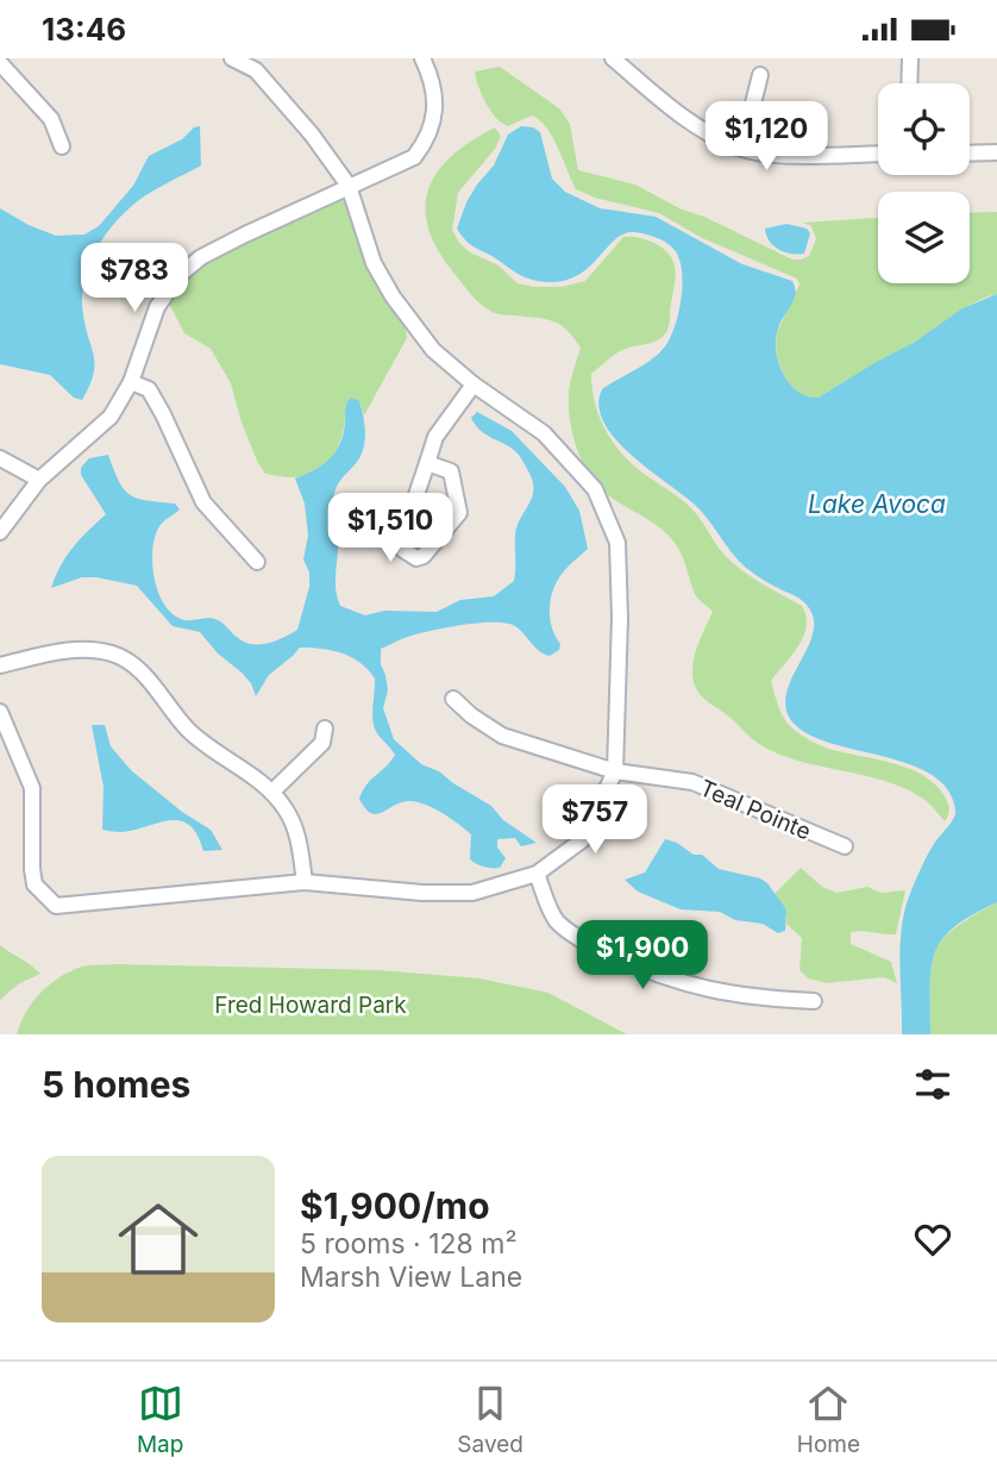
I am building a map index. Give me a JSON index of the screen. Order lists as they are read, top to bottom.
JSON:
{
  "streets": {
    "street": ["Teal Pointe"]
  },
  "water": ["Lake Avoca"],
  "parks": ["Fred Howard Park"],
  "page": {
    "status": "13:46",
    "price": [
      "$1,120",
      "$783",
      "$1,510",
      "$757",
      "$1,900"
    ],
    "heading": "5 homes",
    "list": [
      {
        "name": "$1,900/mo",
        "note": "5 rooms · 128 m² · Marsh View Lane"
      }
    ],
    "tabs": ["Map", "Saved", "Home"]
  }
}
